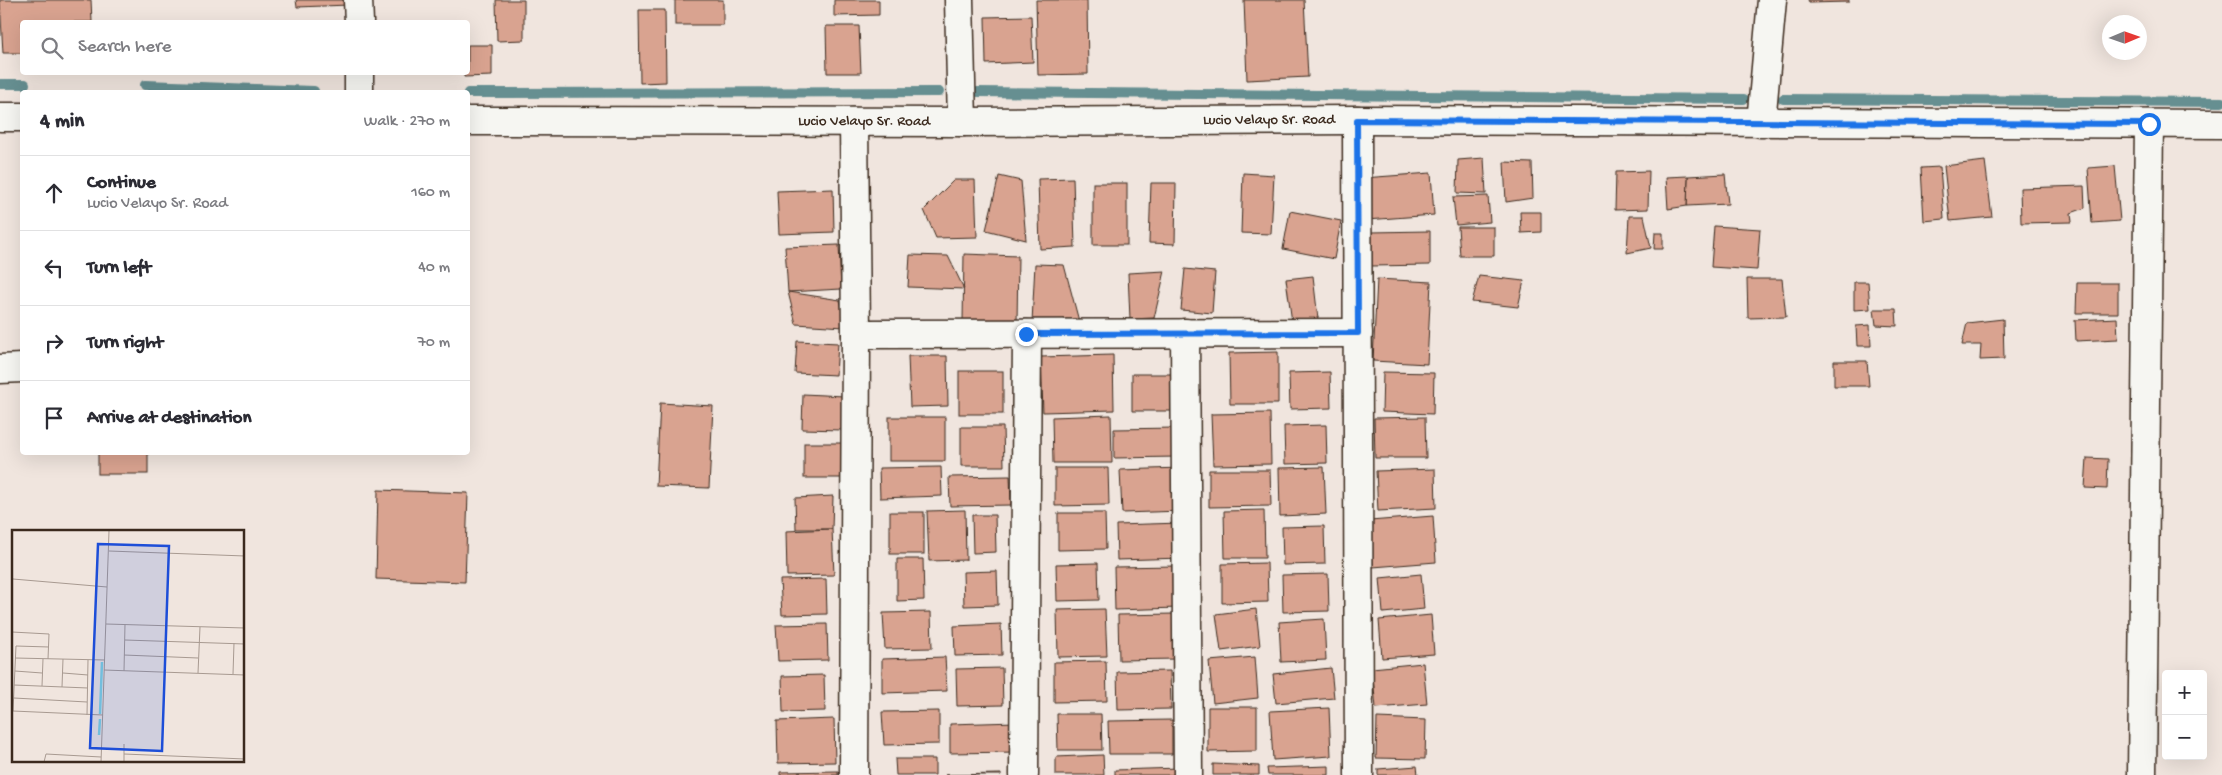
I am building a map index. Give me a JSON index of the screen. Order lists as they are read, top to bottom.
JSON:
{
  "streets": {
    "street": ["Lucio Velayo Sr. Road"]
  },
  "north": "right",
  "page": {
    "search": "Search here",
    "heading": ["4 min", "Walk · 270 m"],
    "list": [
      ["Continue", "Lucio Velayo Sr. Road", "160 m"],
      ["Turn left", "40 m"],
      ["Turn right", "70 m"],
      "Arrive at destination"
    ],
    "map_buttons": ["+", "−"]
  }
}
